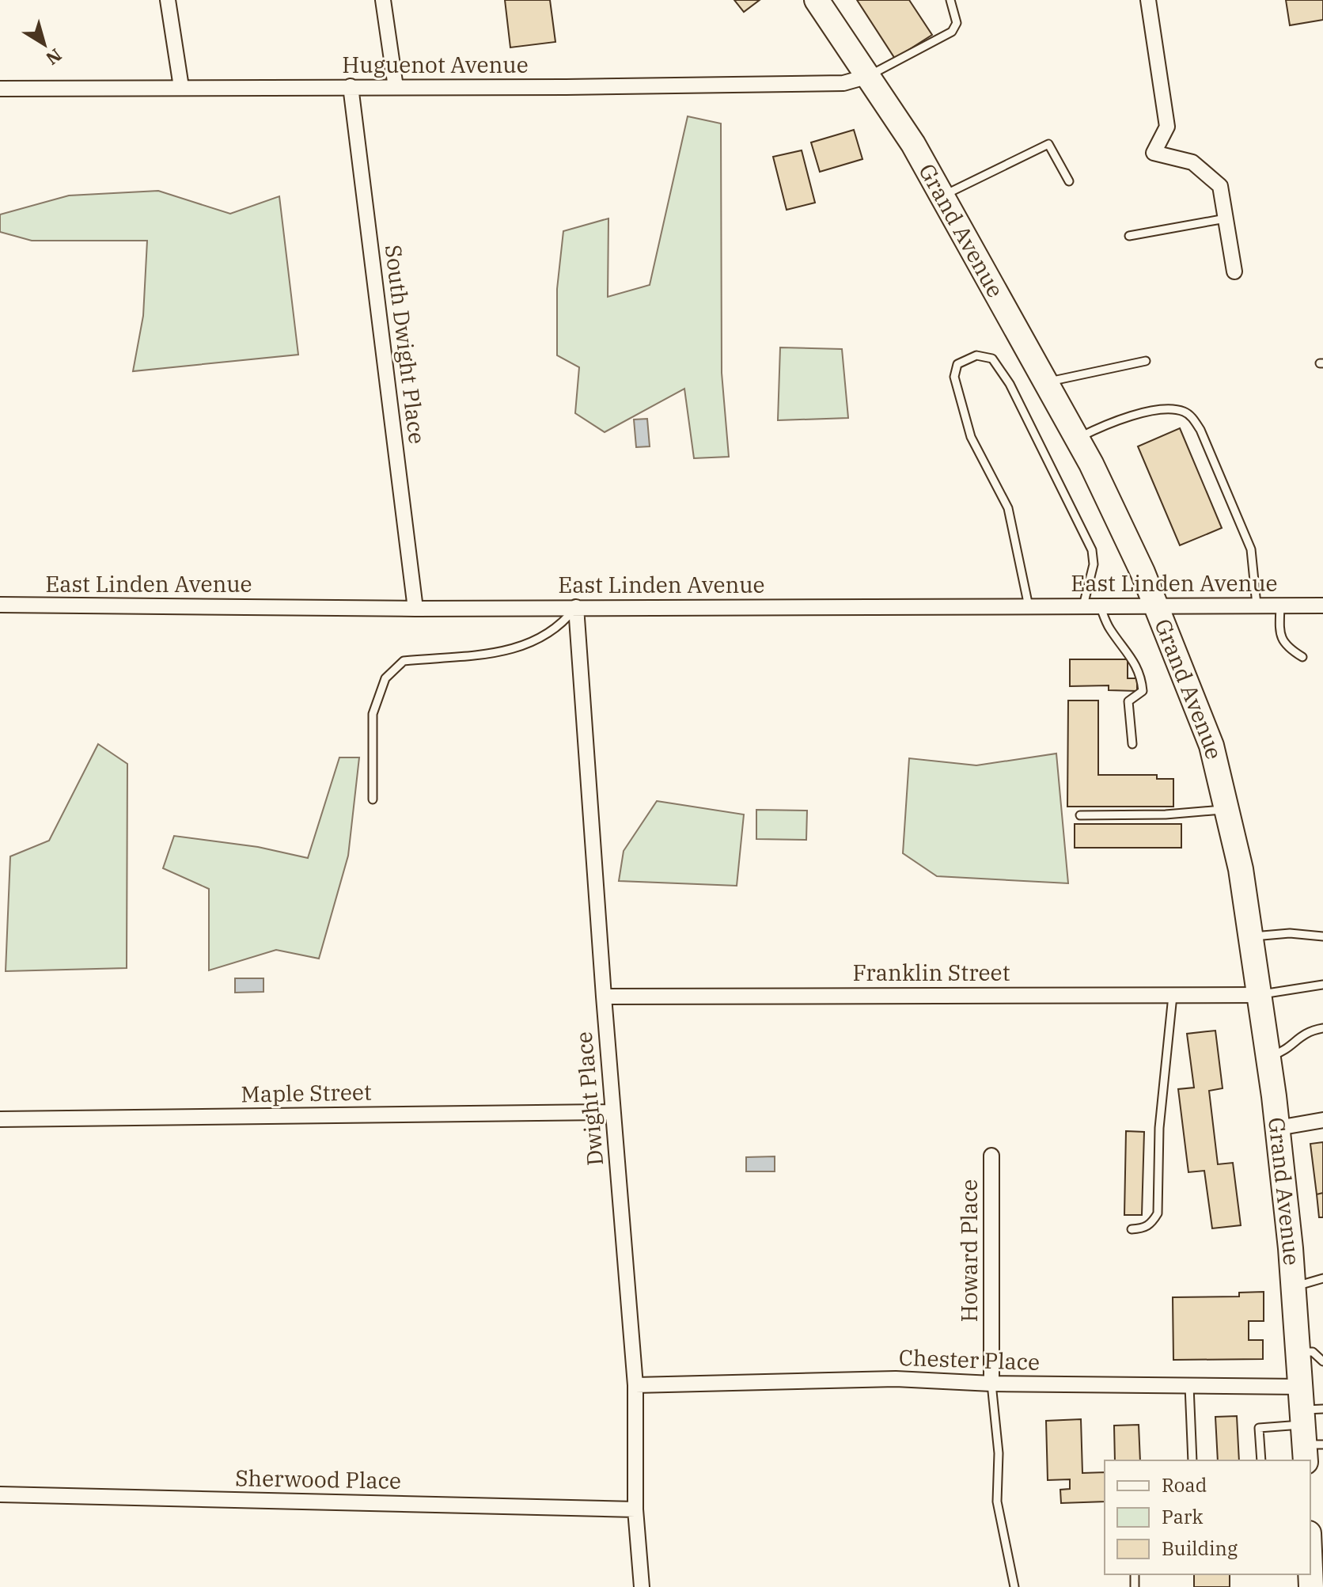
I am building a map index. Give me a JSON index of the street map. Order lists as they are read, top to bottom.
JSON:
{
  "streets": {
    "main road": ["Grand Avenue"],
    "street": [
      "Huguenot Avenue",
      "South Dwight Place",
      "East Linden Avenue",
      "Franklin Street",
      "Maple Street",
      "Dwight Place",
      "Howard Place",
      "Chester Place",
      "Sherwood Place"
    ]
  },
  "crossings": [
    ["Huguenot Avenue", "Grand Avenue"],
    ["Huguenot Avenue", "South Dwight Place"],
    ["Grand Avenue", "East Linden Avenue"],
    ["Grand Avenue", "Franklin Street"],
    ["Grand Avenue", "Chester Place"],
    ["South Dwight Place", "East Linden Avenue"],
    ["East Linden Avenue", "Dwight Place"],
    ["Franklin Street", "Dwight Place"],
    ["Maple Street", "Dwight Place"],
    ["Dwight Place", "Chester Place"],
    ["Dwight Place", "Sherwood Place"],
    ["Howard Place", "Chester Place"]
  ],
  "legend": ["Road", "Park", "Building"],
  "north": "bottom right"
}
